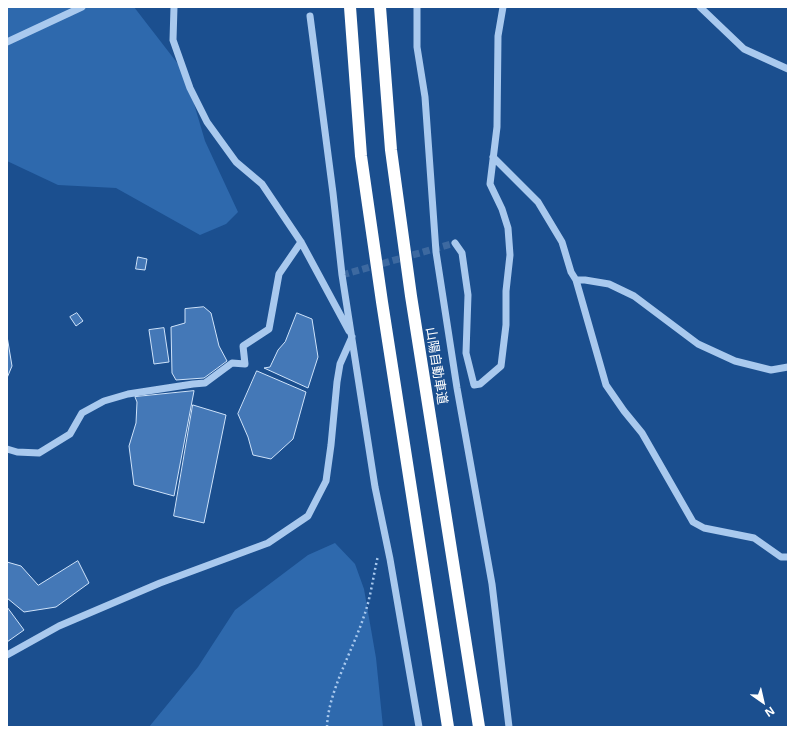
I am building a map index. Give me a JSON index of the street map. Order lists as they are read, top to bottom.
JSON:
{
  "streets": {
    "highway": ["山陽自動車道"]
  },
  "north": "bottom right"
}
